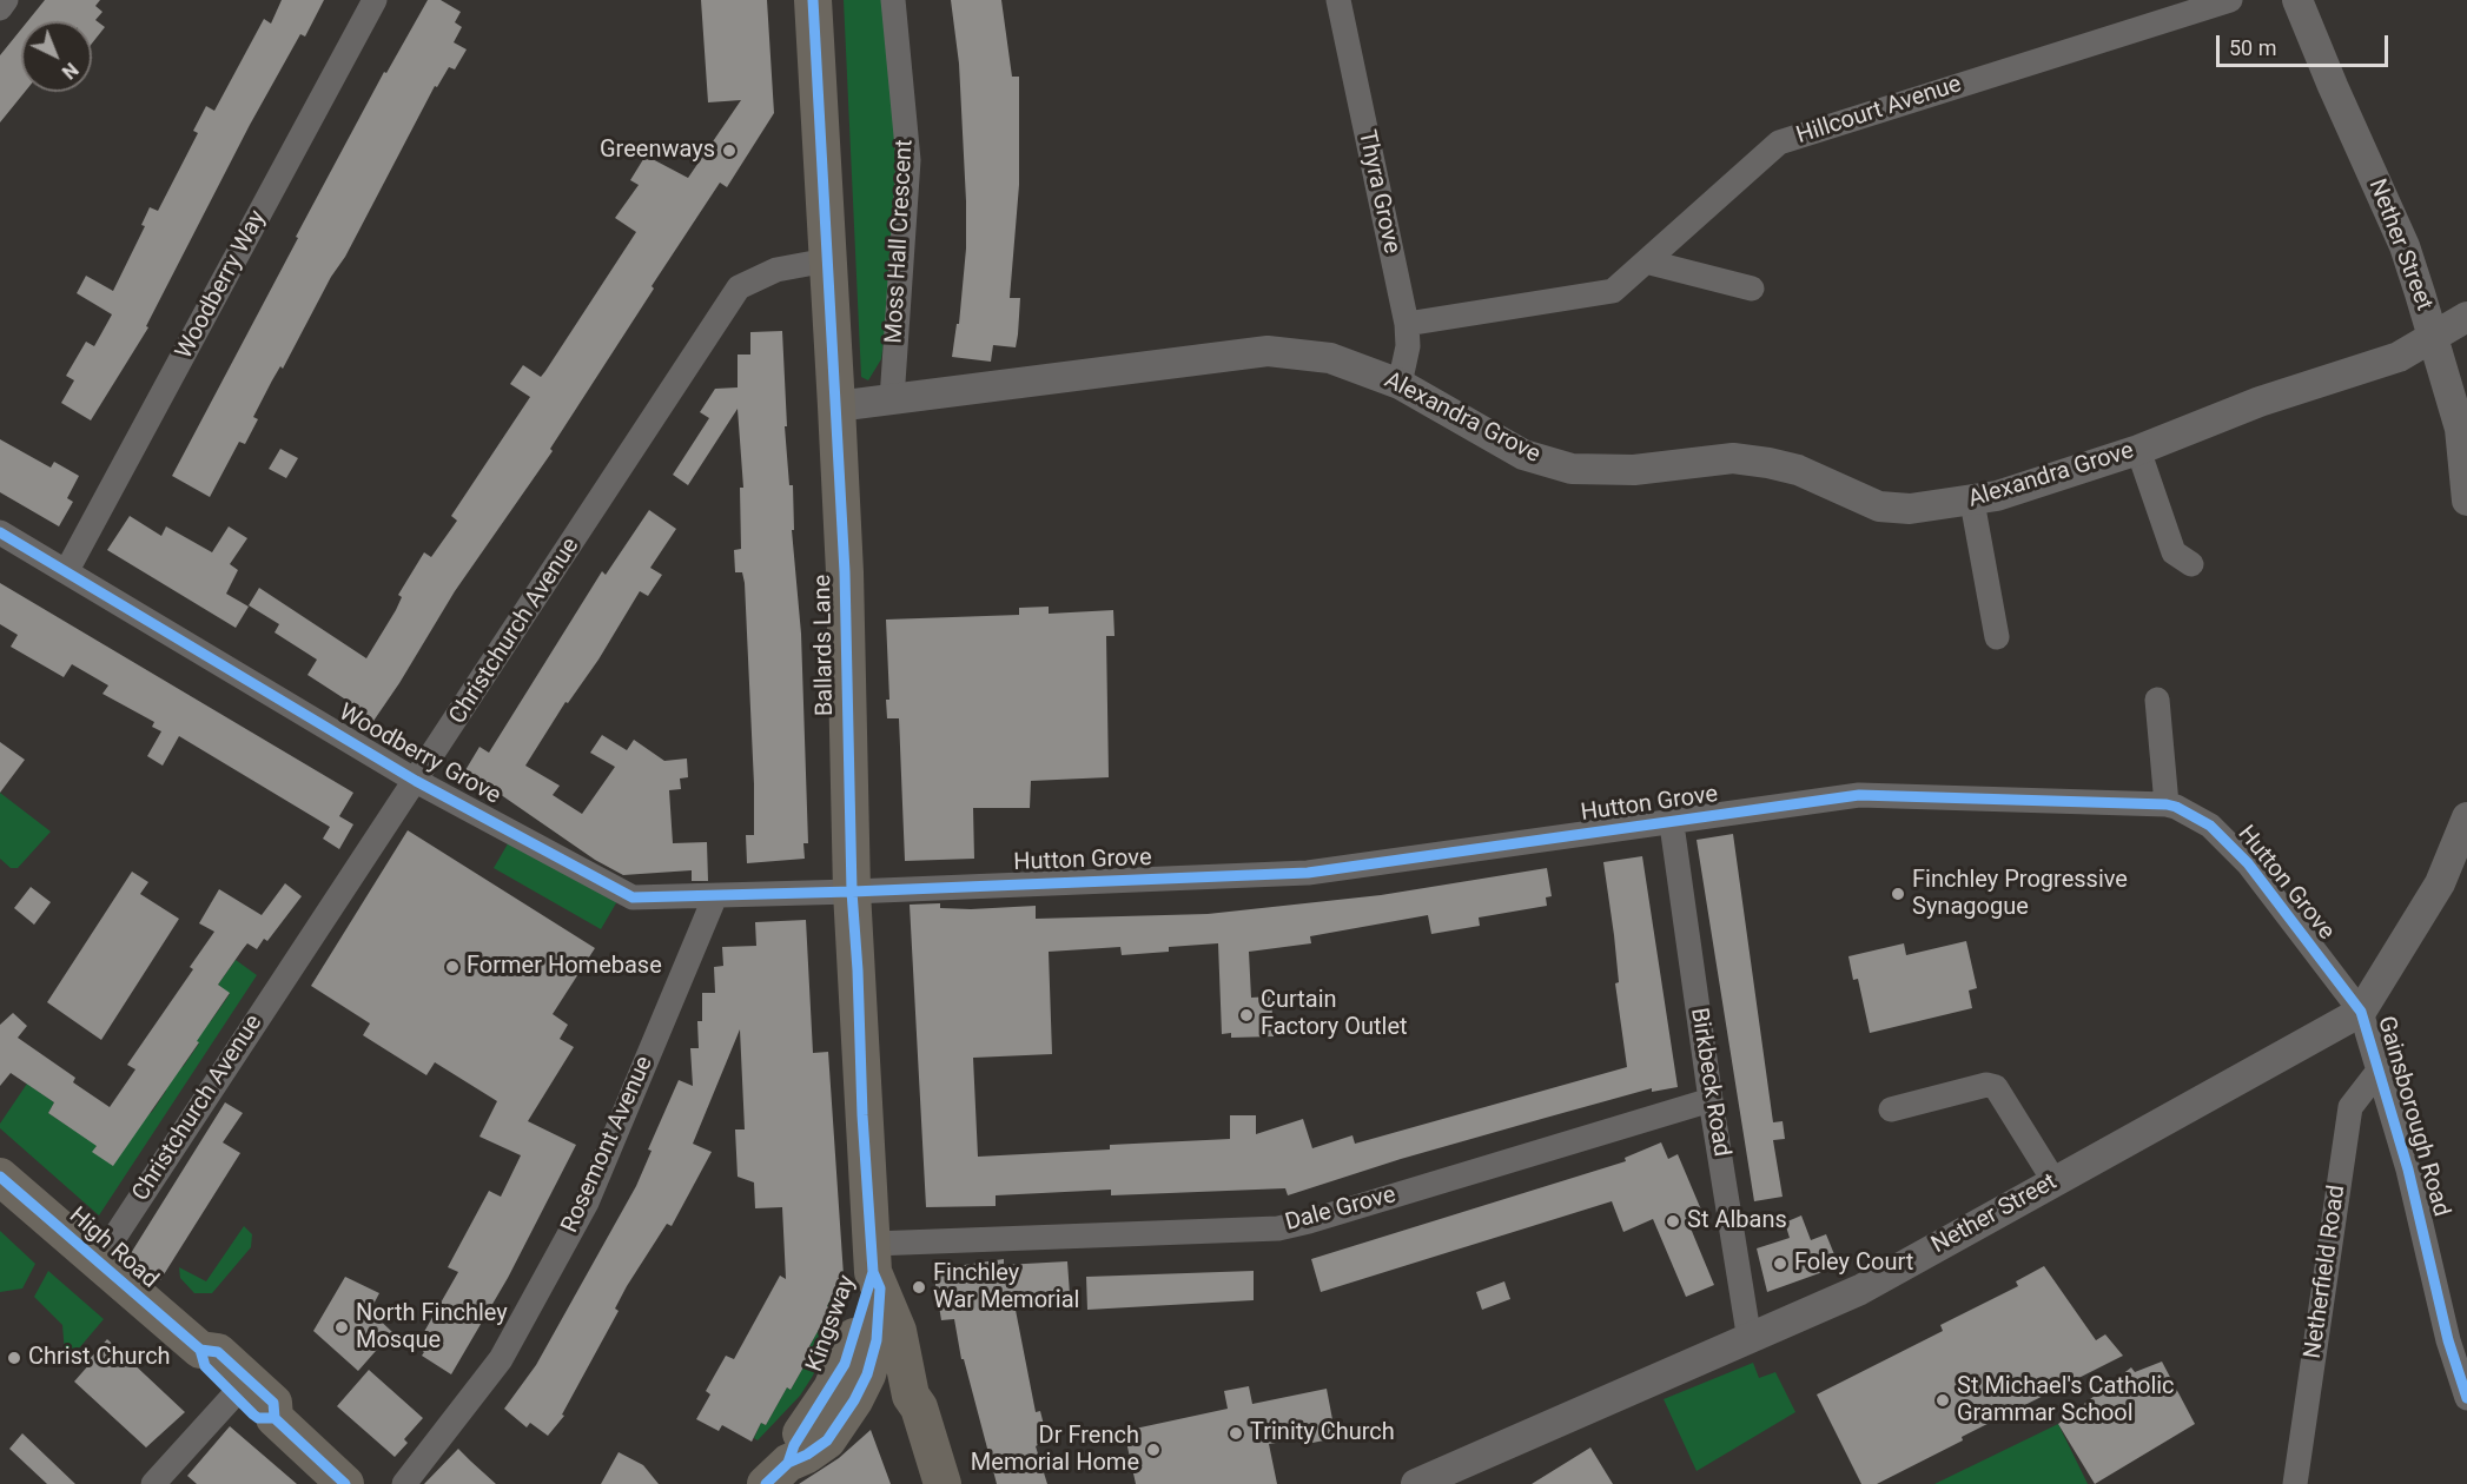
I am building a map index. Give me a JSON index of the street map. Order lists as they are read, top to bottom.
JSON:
{
  "streets": {
    "main road": ["Ballards Lane", "High Road", "Kingsway"],
    "street": [
      "Hillcourt Avenue",
      "Thyra Grove",
      "Moss Hall Crescent",
      "Nether Street",
      "Woodberry Way",
      "Alexandra Grove",
      "Christchurch Avenue",
      "Woodberry Grove",
      "Hutton Grove",
      "Birkbeck Road",
      "Gainsborough Road",
      "Rosemont Avenue",
      "Dale Grove",
      "Netherfield Road"
    ]
  },
  "crossings": [
    ["Hillcourt Avenue", "Thyra Grove"],
    ["Thyra Grove", "Alexandra Grove"],
    ["Moss Hall Crescent", "Alexandra Grove"],
    ["Nether Street", "Alexandra Grove"],
    ["Nether Street", "Hutton Grove"],
    ["Nether Street", "Birkbeck Road"],
    ["Nether Street", "Gainsborough Road"],
    ["Woodberry Way", "Woodberry Grove"],
    ["Alexandra Grove", "Ballards Lane"],
    ["Christchurch Avenue", "Ballards Lane"],
    ["Christchurch Avenue", "Woodberry Grove"],
    ["Christchurch Avenue", "High Road"],
    ["Ballards Lane", "Woodberry Grove"],
    ["Ballards Lane", "Hutton Grove"],
    ["Ballards Lane", "Dale Grove"],
    ["Ballards Lane", "Kingsway"],
    ["Woodberry Grove", "Hutton Grove"],
    ["Woodberry Grove", "Rosemont Avenue"],
    ["Hutton Grove", "Birkbeck Road"],
    ["Hutton Grove", "Gainsborough Road"],
    ["Birkbeck Road", "Dale Grove"],
    ["Gainsborough Road", "Netherfield Road"],
    ["Dale Grove", "Kingsway"]
  ],
  "places": [
    "Greenways",
    "Finchley Progressive Synagogue",
    "Former Homebase",
    "Curtain Factory Outlet",
    "St Albans",
    "Foley Court",
    "Finchley War Memorial",
    "North Finchley Mosque",
    "Christ Church",
    "St Michael's Catholic Grammar School",
    "Trinity Church",
    "Dr French Memorial Home"
  ],
  "scale_bar": "50 m",
  "north": "bottom right"
}
